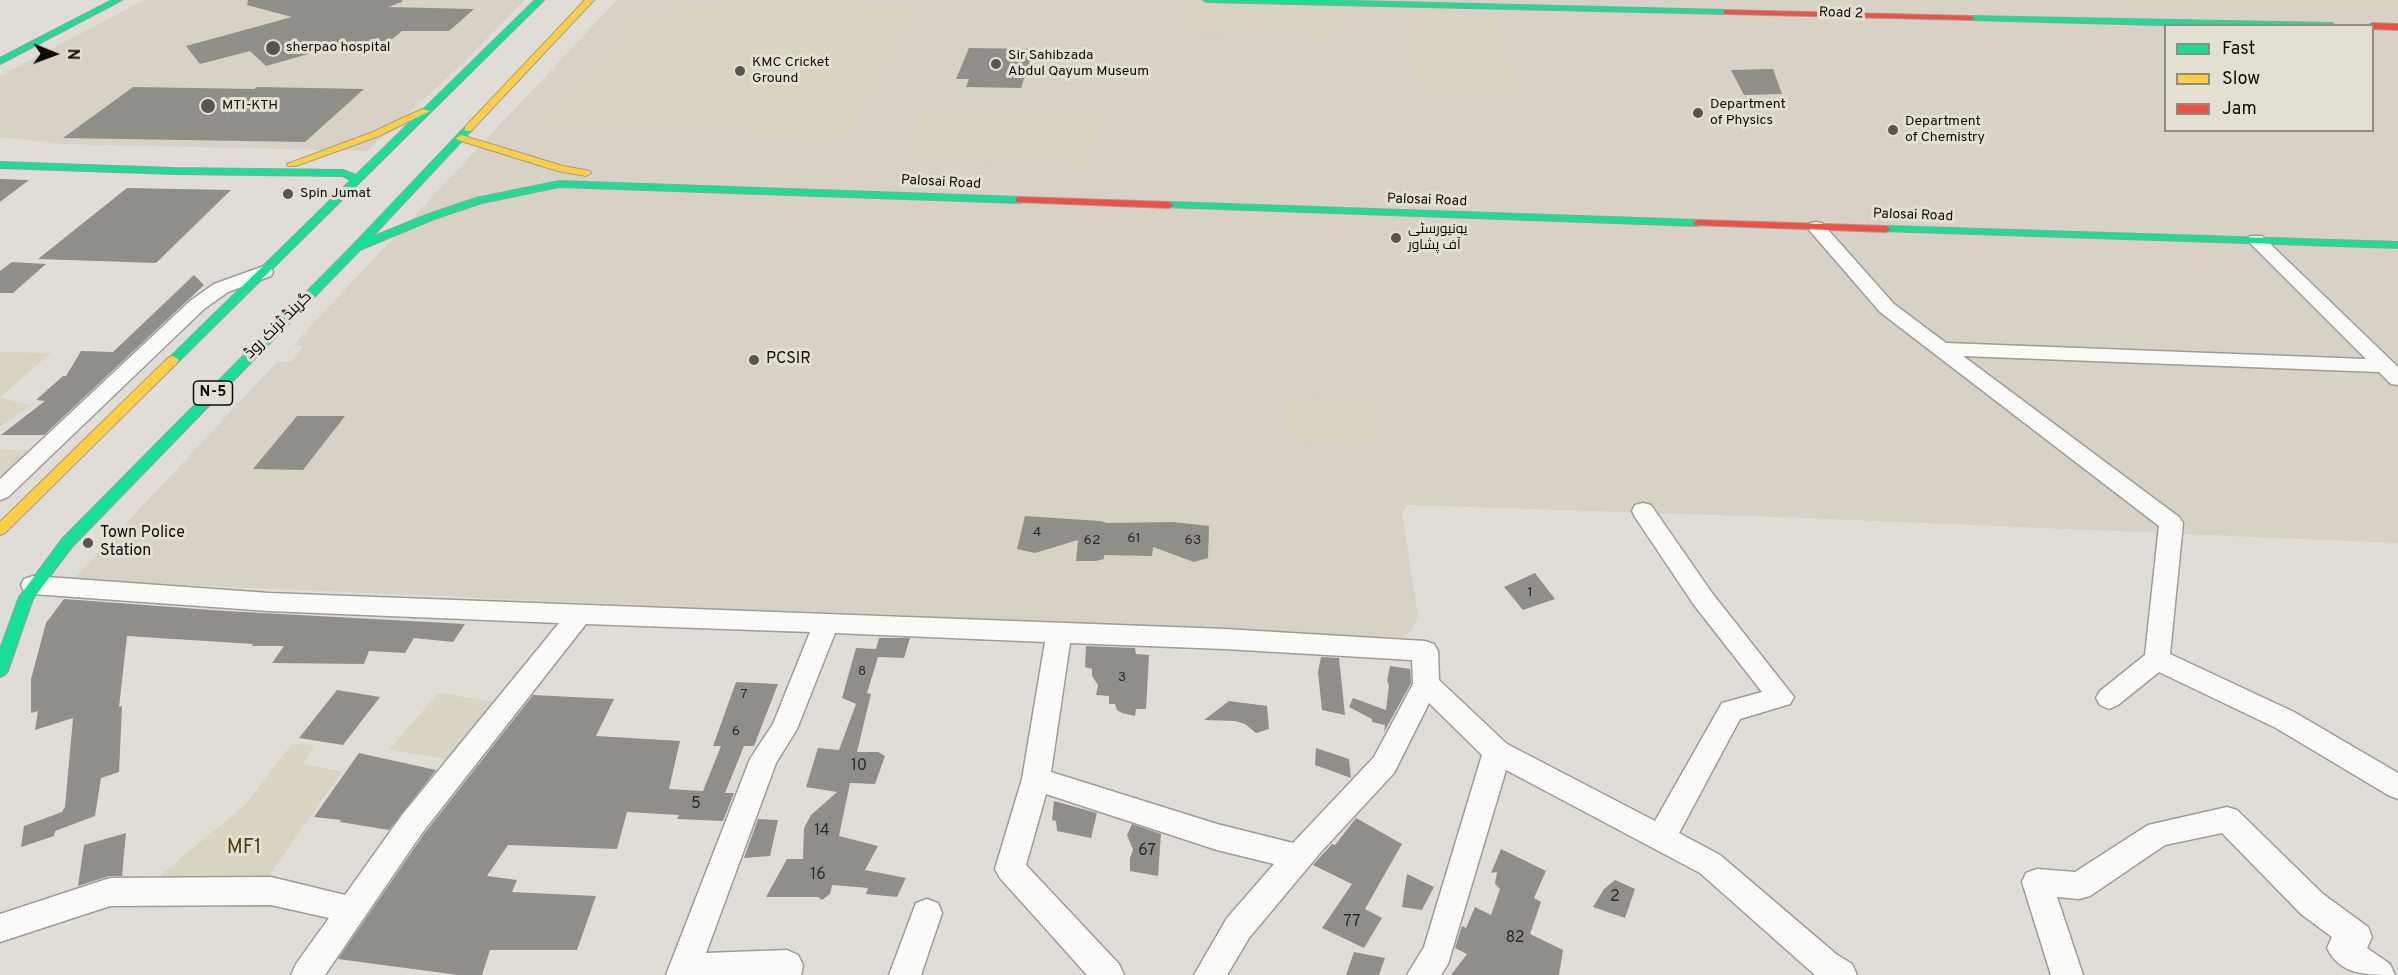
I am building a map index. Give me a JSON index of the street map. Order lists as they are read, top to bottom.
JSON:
{
  "streets": {
    "main road": [
      "Road 2",
      "Palosai Road",
      "گرینڈ ٹرنک روڈ",
      "N-5"
    ]
  },
  "parks": ["MF1"],
  "places": [
    "sherpao hospital",
    "Sir Sahibzada Abdul Qayum Museum",
    "KMC Cricket Ground",
    "MTI-KTH",
    "Department of Physics",
    "Department of Chemistry",
    "Spin Jumat",
    "یونیورسٹی آف پشاور",
    "PCSIR",
    "Town Police Station"
  ],
  "house_numbers": [
    "4",
    "61",
    "62",
    "63",
    "1",
    "8",
    "3",
    "7",
    "6",
    "10",
    "5",
    "14",
    "67",
    "16",
    "2",
    "77",
    "82"
  ],
  "legend": ["Fast", "Slow", "Jam"],
  "north": "right"
}
